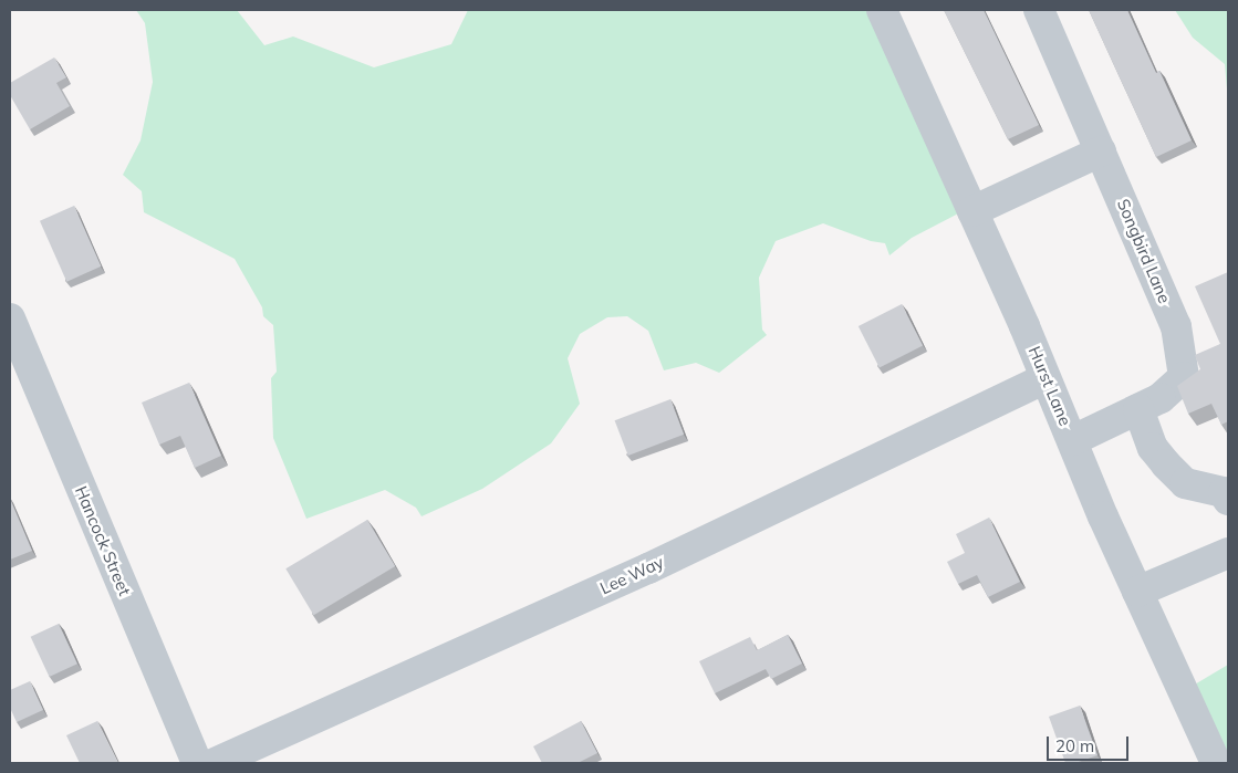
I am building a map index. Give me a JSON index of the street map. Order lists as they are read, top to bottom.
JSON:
{
  "streets": {
    "street": [
      "Songbird Lane",
      "Hurst Lane",
      "Hancock Street",
      "Lee Way"
    ]
  },
  "crossings": [
    ["Songbird Lane", "Hurst Lane"],
    ["Hurst Lane", "Lee Way"]
  ],
  "scale_bar": "20 m"
}
